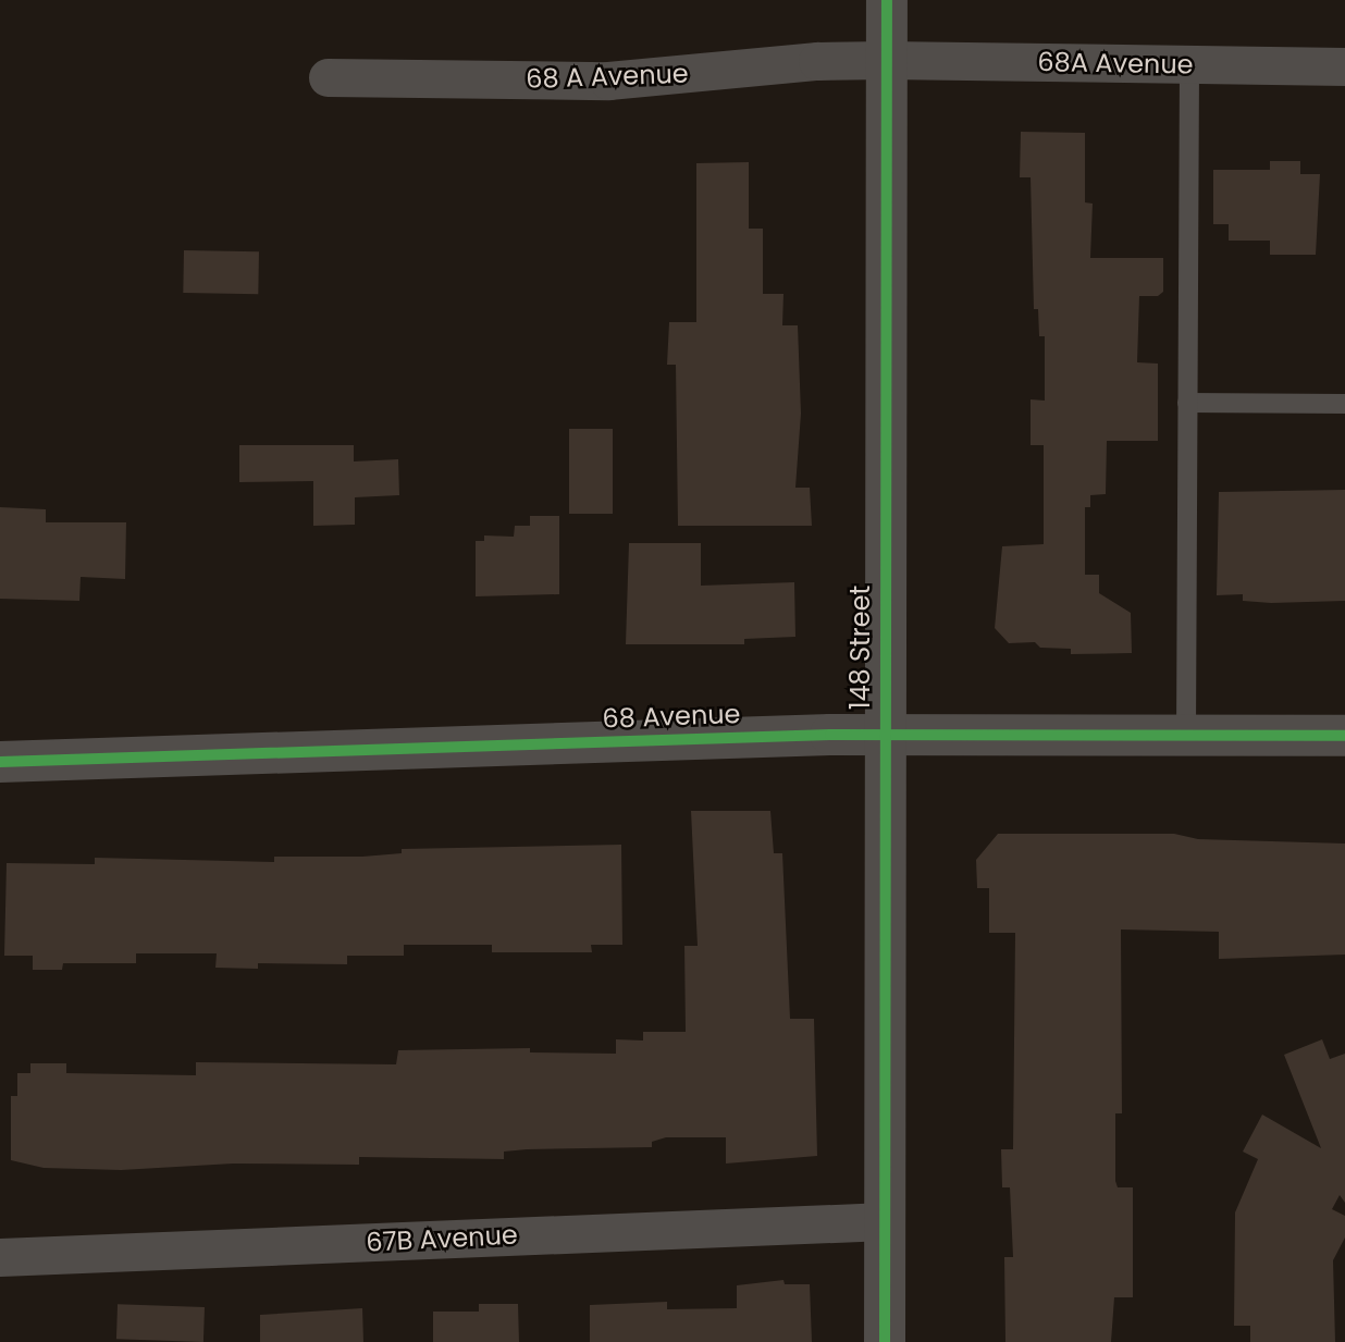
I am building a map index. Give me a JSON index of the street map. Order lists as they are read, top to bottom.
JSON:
{
  "streets": {
    "street": [
      "68A Avenue",
      "68 A Avenue",
      "148 Street",
      "68 Avenue",
      "67B Avenue"
    ]
  },
  "crossings": [
    ["68A Avenue", "68 A Avenue"],
    ["68A Avenue", "148 Street"],
    ["68 A Avenue", "148 Street"],
    ["148 Street", "68 Avenue"],
    ["148 Street", "67B Avenue"]
  ]
}
